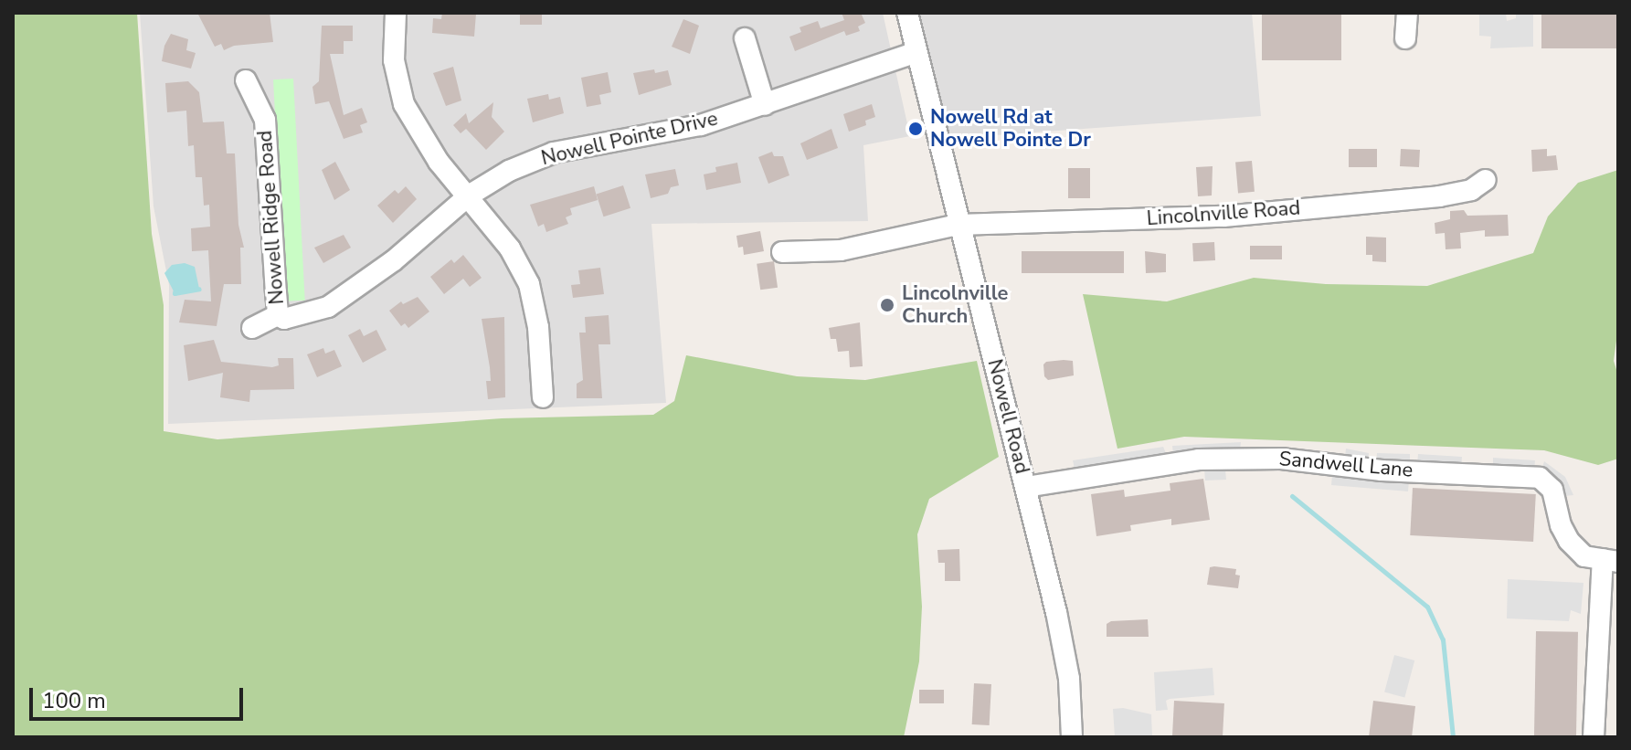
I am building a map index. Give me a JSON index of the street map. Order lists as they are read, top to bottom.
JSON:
{
  "streets": {
    "street": [
      "Nowell Pointe Drive",
      "Lincolnville Road",
      "Nowell Ridge Road",
      "Nowell Road",
      "Sandwell Lane"
    ]
  },
  "crossings": [
    ["Nowell Pointe Drive", "Nowell Ridge Road"],
    ["Nowell Pointe Drive", "Nowell Road"],
    ["Lincolnville Road", "Nowell Road"],
    ["Nowell Road", "Sandwell Lane"]
  ],
  "places": ["Nowell Rd at Nowell Pointe Dr", "Lincolnville Church"],
  "scale_bar": "100 m"
}
